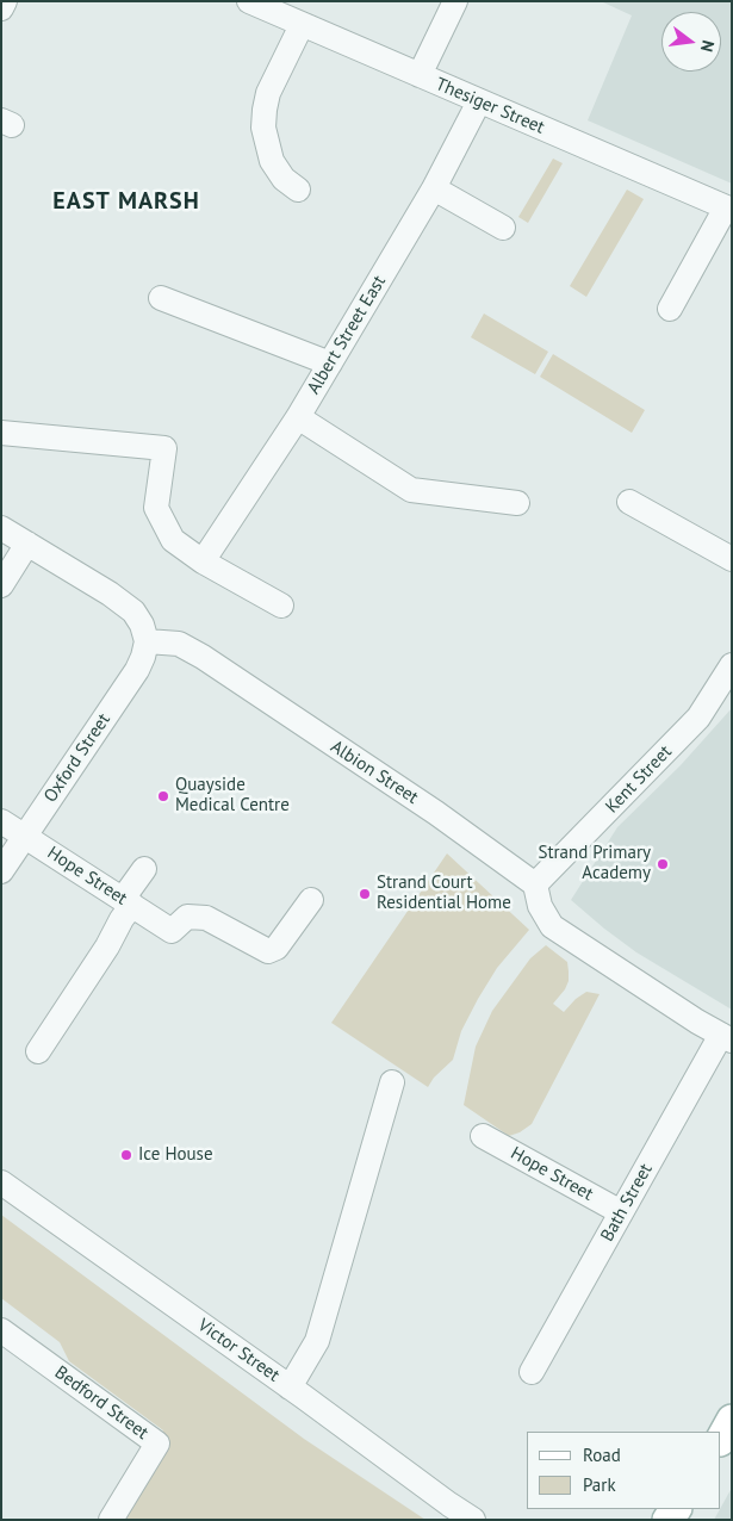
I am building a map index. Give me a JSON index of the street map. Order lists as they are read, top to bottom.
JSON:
{
  "streets": {
    "street": [
      "Thesiger Street",
      "Albert Street East",
      "Oxford Street",
      "Albion Street",
      "Kent Street",
      "Hope Street",
      "Bath Street",
      "Victor Street",
      "Bedford Street"
    ]
  },
  "crossings": [
    ["Thesiger Street", "Albert Street East"],
    ["Oxford Street", "Albion Street"],
    ["Oxford Street", "Hope Street"],
    ["Albion Street", "Kent Street"],
    ["Hope Street", "Bath Street"]
  ],
  "districts": ["EAST MARSH"],
  "places": [
    "Quayside Medical Centre",
    "Strand Primary Academy",
    "Strand Court Residential Home",
    "Ice House"
  ],
  "legend": ["Road", "Park"],
  "north": "right"
}
